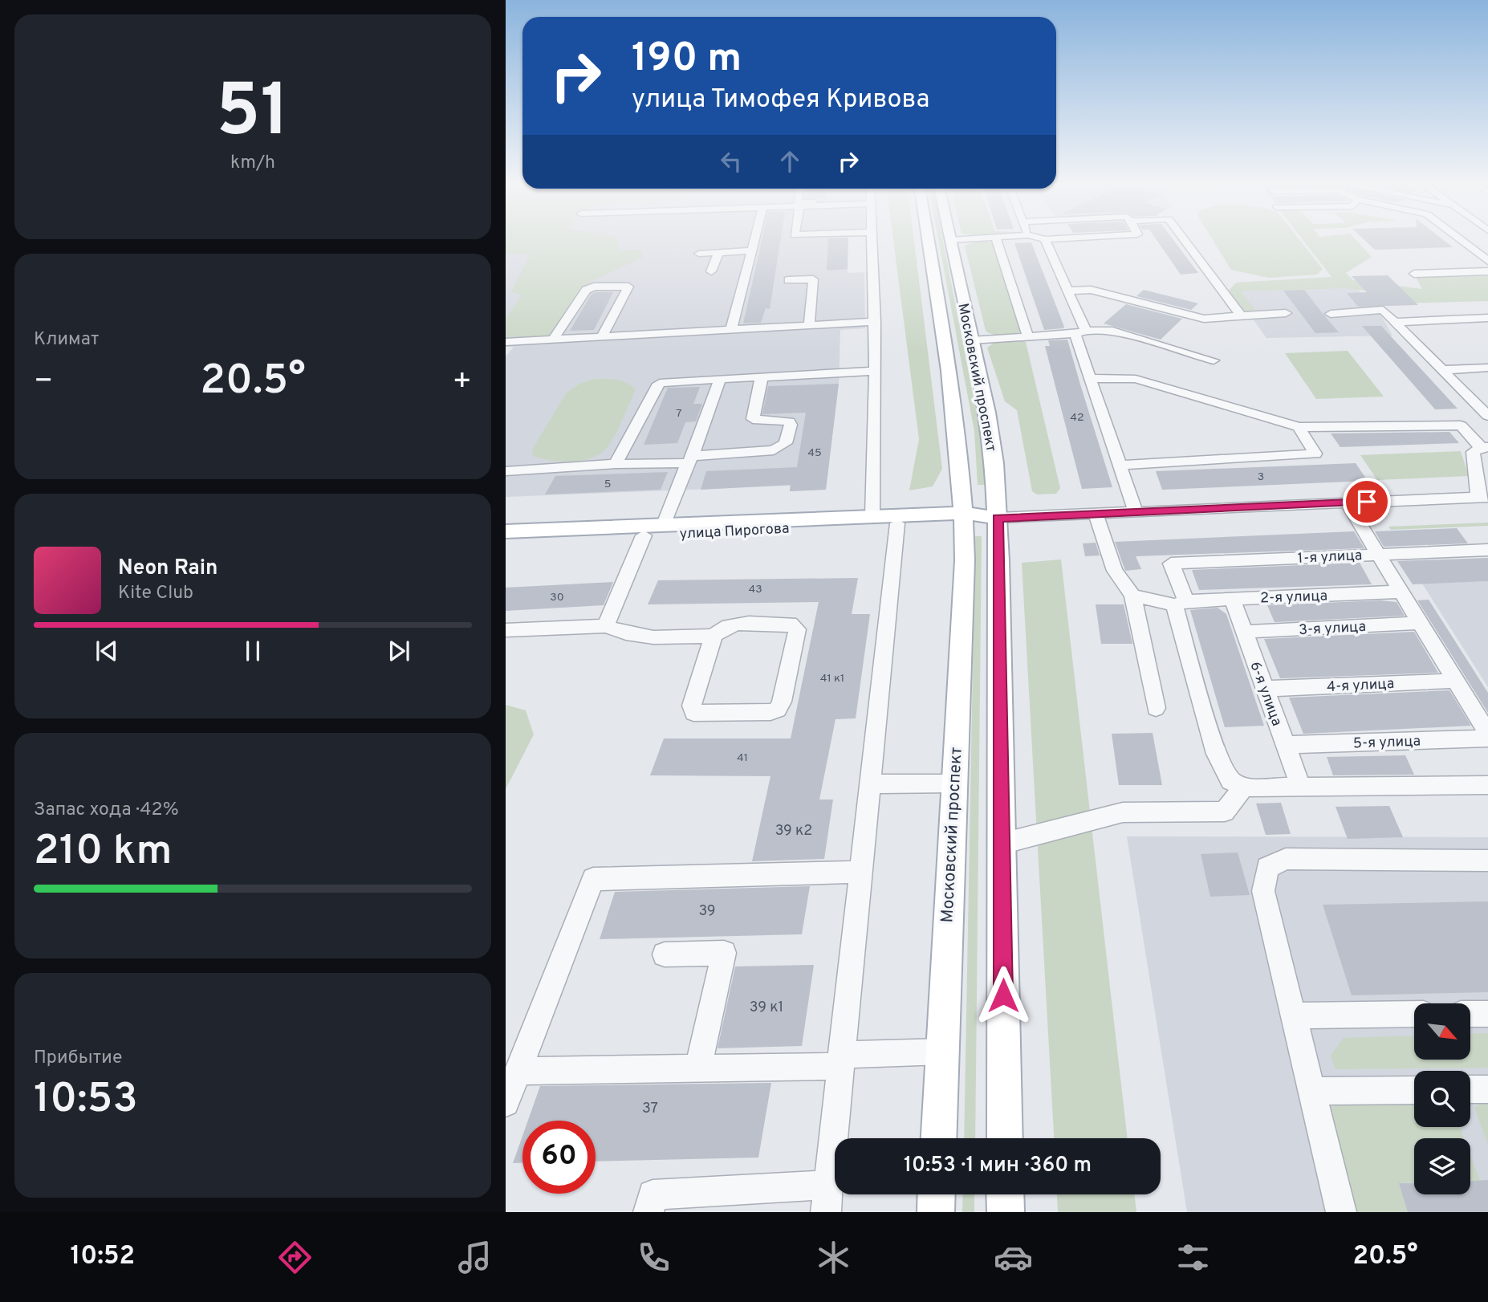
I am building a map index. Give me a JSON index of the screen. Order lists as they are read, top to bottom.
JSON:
{
  "streets": {
    "main road": ["Московский проспект", "улица Пирогова"],
    "street": [
      "1-я улица",
      "2-я улица",
      "3-я улица",
      "4-я улица",
      "6-я улица",
      "5-я улица"
    ]
  },
  "crossings": [
    ["Московский проспект", "улица Пирогова"],
    ["1-я улица", "2-я улица"],
    ["2-я улица", "6-я улица"],
    ["3-я улица", "6-я улица"],
    ["4-я улица", "6-я улица"],
    ["6-я улица", "5-я улица"]
  ],
  "house_numbers": [
    "7",
    "42",
    "45",
    "3",
    "5",
    "43",
    "30",
    "41 к1",
    "41",
    "39 к2",
    "39",
    "39 к1",
    "37"
  ],
  "north": "bottom right",
  "page": {
    "tile": [
      ["51", "km/h"],
      "Климат",
      ["Запас хода · 42%", "210 km"],
      ["Прибытие", "10:53"]
    ],
    "turn": ["190 m", "улица Тимофея Кривова"],
    "heat": ["−", "20.5°", "+"],
    "song": ["Neon Rain", "Kite Club"],
    "limit": "60",
    "trip": "10:53 · 1 мин · 360 m",
    "tabs": ["10:52", "20.5°"]
  }
}
